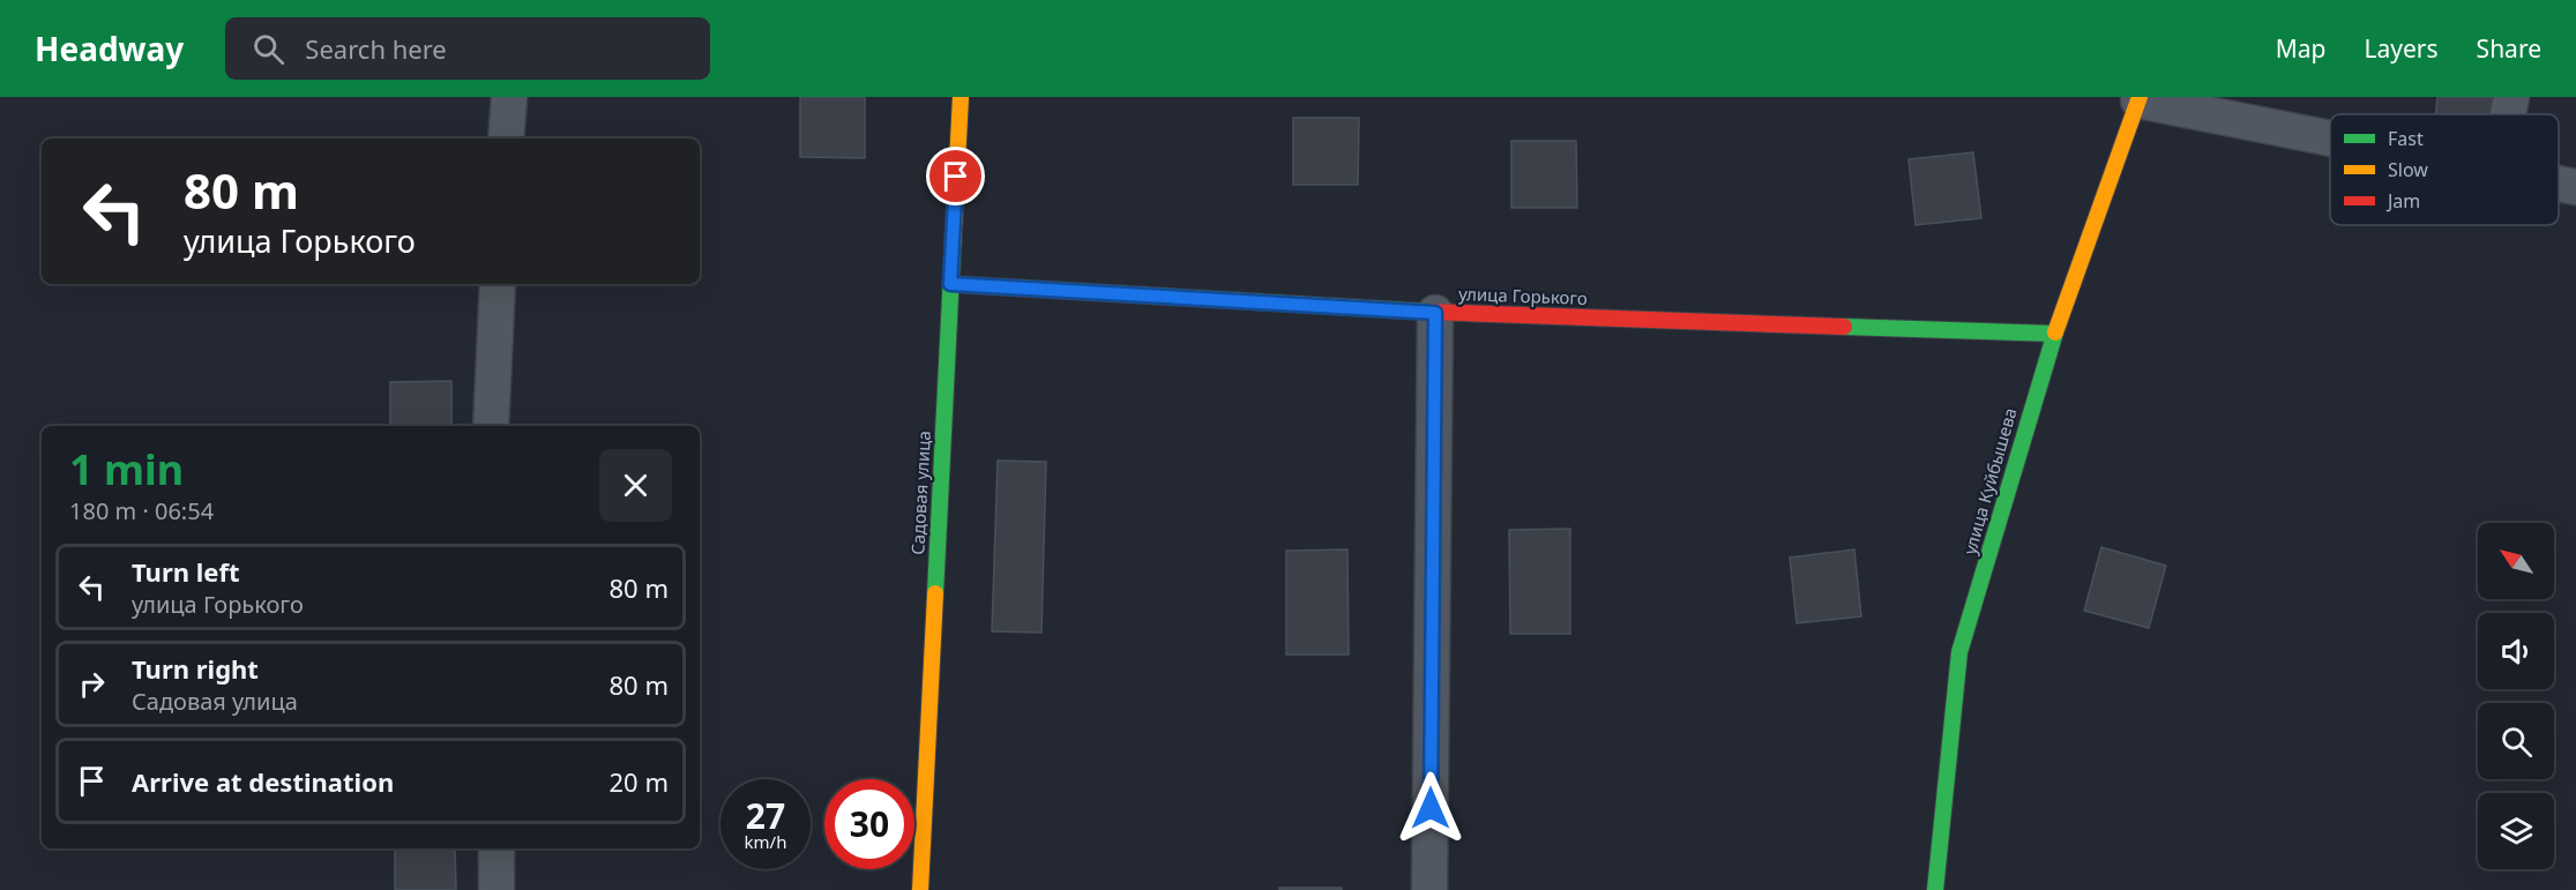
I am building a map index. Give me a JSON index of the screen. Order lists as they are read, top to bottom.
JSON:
{
  "streets": {
    "street": ["улица Горького", "улица Куйбышева", "Садовая улица"]
  },
  "crossings": [
    ["улица Горького", "улица Куйбышева"],
    ["улица Горького", "Садовая улица"]
  ],
  "legend": ["Fast", "Slow", "Jam"],
  "north": "top left",
  "page": {
    "header": "Headway",
    "search": "Search here",
    "nav": ["Map", "Layers", "Share"],
    "turn": ["80 m", "улица Горького"],
    "heading": ["1 min", "180 m · 06:54"],
    "list": [
      {
        "name": "Turn left",
        "note": "улица Горького",
        "value": "80 m"
      },
      {
        "name": "Turn right",
        "note": "Садовая улица",
        "value": "80 m"
      },
      {
        "name": "Arrive at destination",
        "value": "20 m"
      }
    ],
    "speed": "27 km/h",
    "limit": "30"
  }
}
